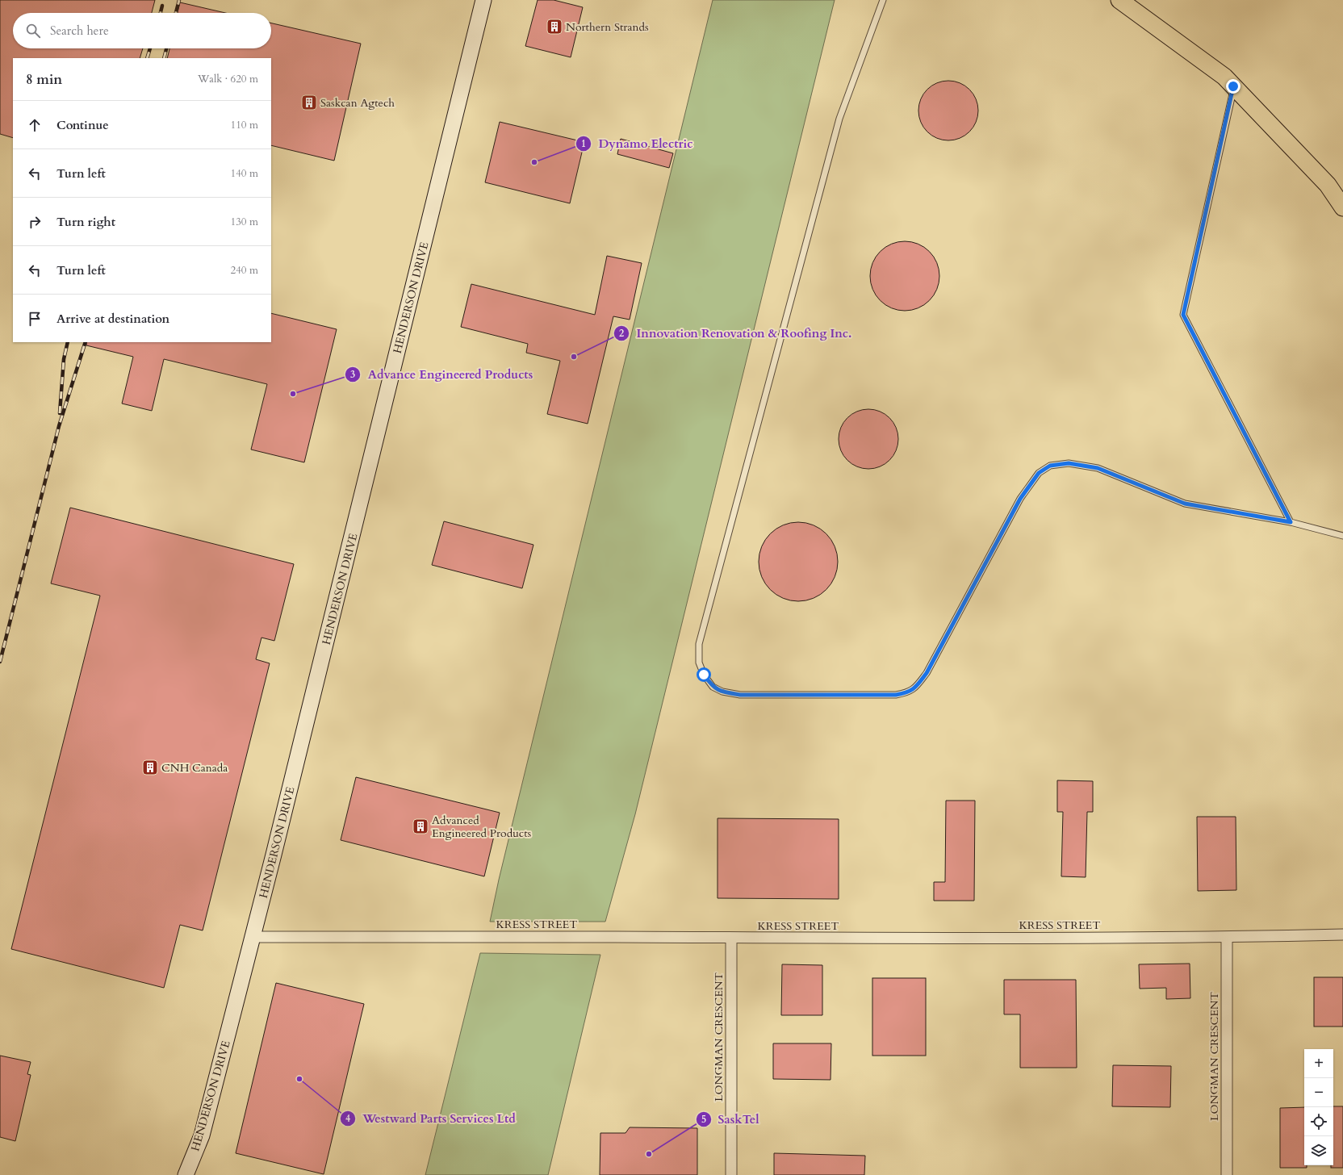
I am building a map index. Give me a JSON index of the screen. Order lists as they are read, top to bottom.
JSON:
{
  "streets": {
    "street": ["HENDERSON DRIVE", "KRESS STREET", "LONGMAN CRESCENT"]
  },
  "crossings": [
    ["HENDERSON DRIVE", "KRESS STREET"],
    ["KRESS STREET", "LONGMAN CRESCENT"]
  ],
  "places": {
    "building": [
      "Northern Strands",
      "Saskcan Agtech",
      "CNH Canada",
      "Advanced Engineered Products"
    ],
    "other": [
      "Dynamo Electric",
      "Innovation Renovation & Roofing Inc.",
      "Advance Engineered Products",
      "Westward Parts Services Ltd",
      "SaskTel"
    ]
  },
  "page": {
    "search": "Search here",
    "heading": ["8 min", "Walk · 620 m"],
    "list": [
      ["Continue", "110 m"],
      ["Turn left", "140 m"],
      ["Turn right", "130 m"],
      ["Turn left", "240 m"],
      "Arrive at destination"
    ],
    "map_buttons": ["+", "−"]
  }
}
